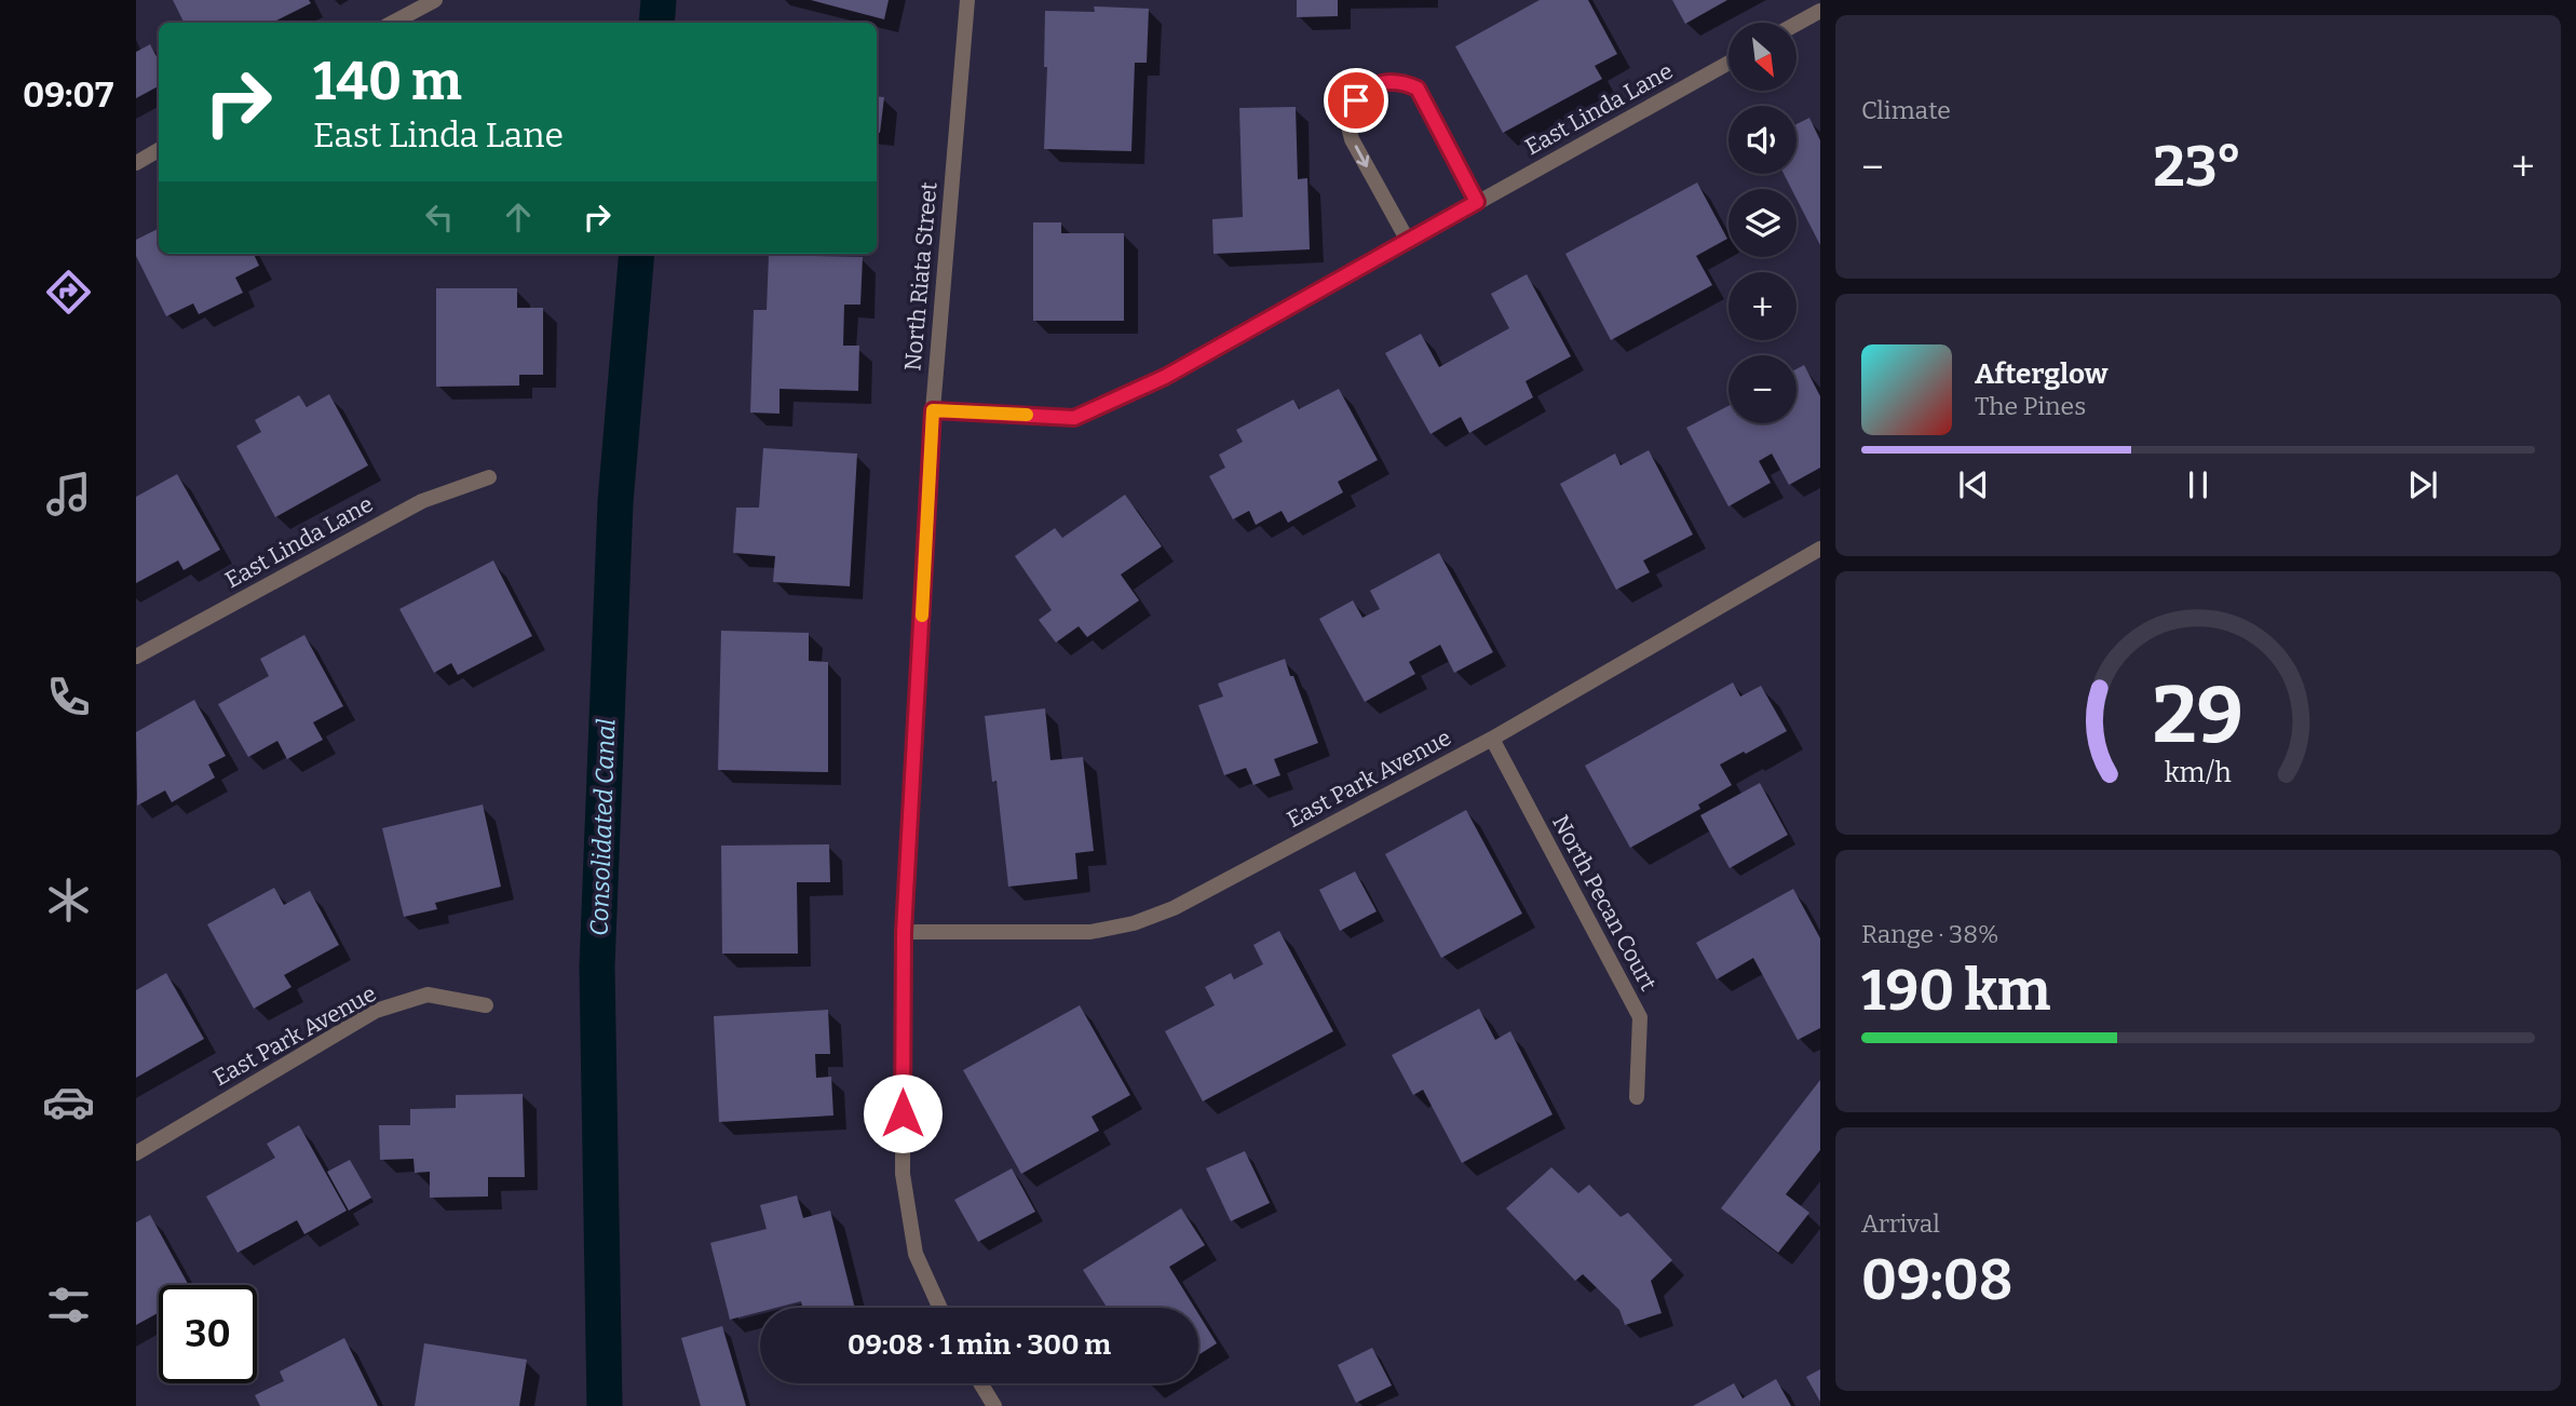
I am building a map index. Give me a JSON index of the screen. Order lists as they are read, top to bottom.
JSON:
{
  "streets": {
    "street": [
      "East Linda Lane",
      "North Riata Street",
      "East Park Avenue",
      "North Pecan Court"
    ]
  },
  "crossings": [
    ["East Linda Lane", "North Riata Street"],
    ["North Riata Street", "East Park Avenue"],
    ["East Park Avenue", "North Pecan Court"]
  ],
  "water": ["Consolidated Canal"],
  "north": "bottom right",
  "page": {
    "tabs": "09:07",
    "tile": [
      "Climate",
      ["Range · 38%", "190 km"],
      ["Arrival", "09:08"]
    ],
    "map_buttons": ["+", "−"],
    "turn": ["140 m", "East Linda Lane"],
    "heat": ["−", "23°", "+"],
    "song": ["Afterglow", "The Pines"],
    "limit": "30",
    "trip": "09:08 · 1 min · 300 m",
    "gauge": ["29", "km/h"]
  }
}
